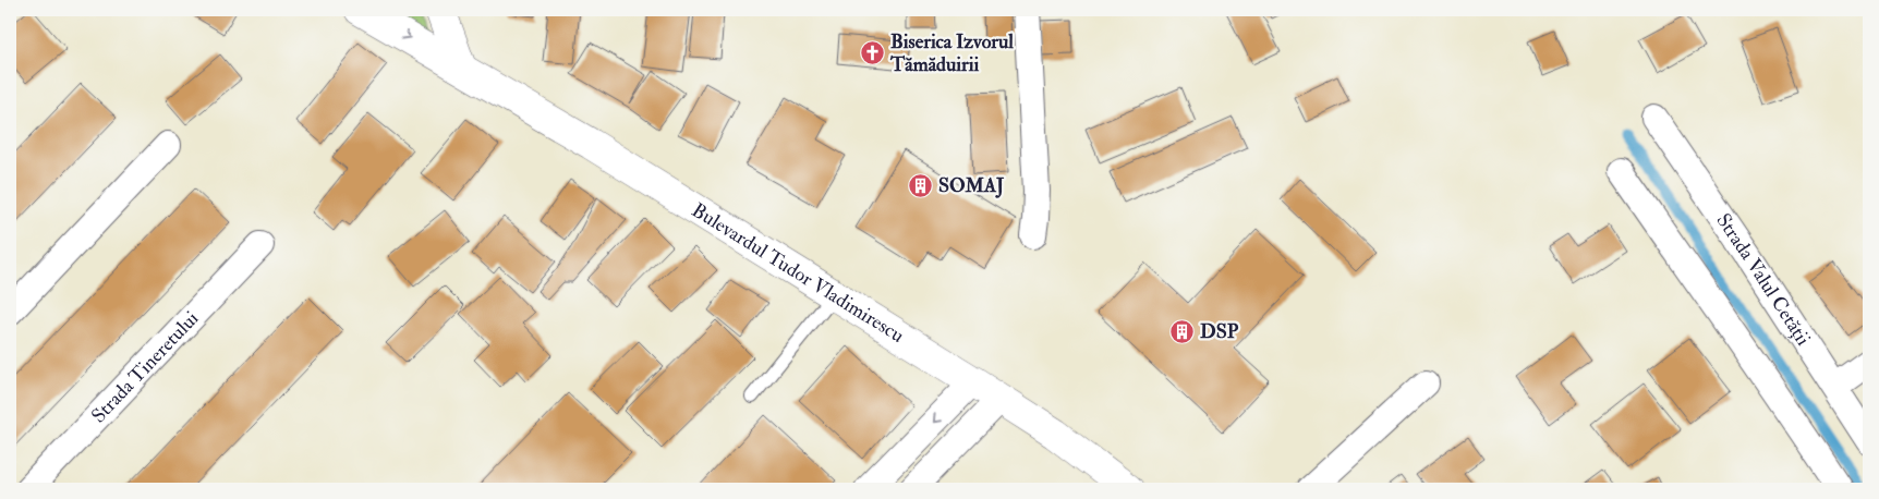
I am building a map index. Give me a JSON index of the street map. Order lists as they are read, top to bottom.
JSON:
{
  "streets": {
    "main road": ["Bulevardul Tudor Vladimirescu"],
    "street": ["Strada Valul Cetății", "Strada Tineretului"]
  },
  "places": {
    "church": ["Biserica Izvorul Tămăduirii"],
    "building": ["SOMAJ", "DSP"]
  }
}
